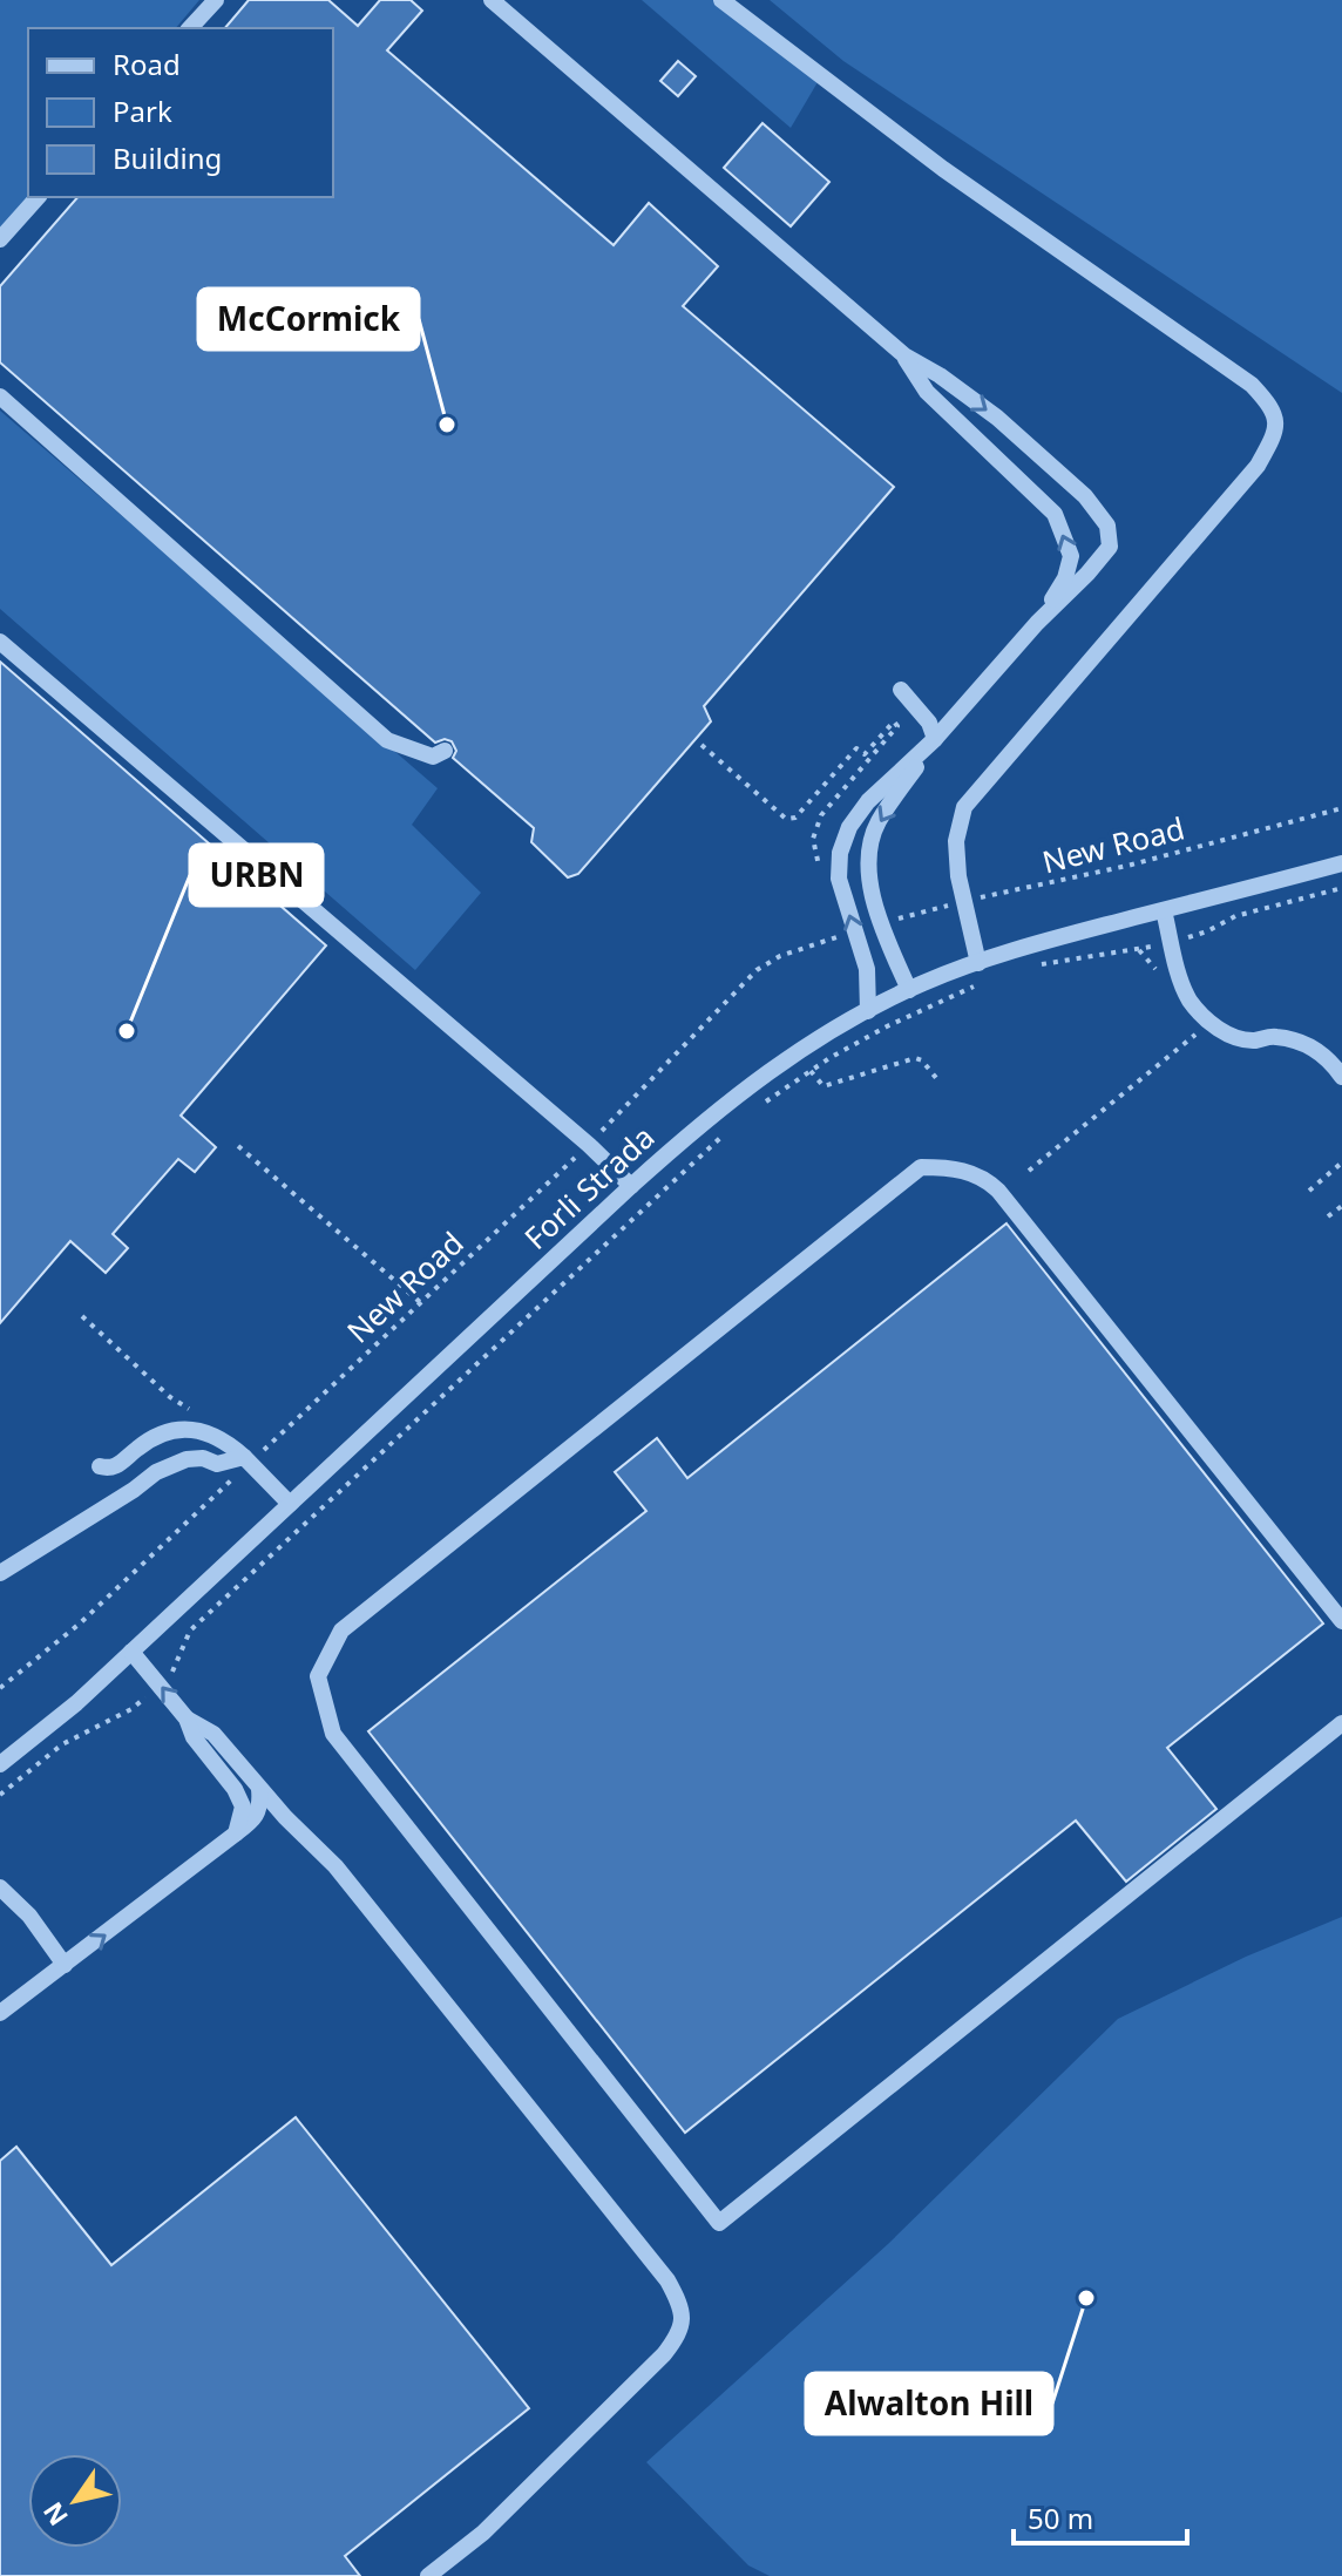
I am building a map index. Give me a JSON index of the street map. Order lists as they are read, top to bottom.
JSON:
{
  "streets": {
    "street": ["Forli Strada"],
    "path": ["New Road"]
  },
  "places": ["McCormick", "URBN", "Alwalton Hill"],
  "legend": ["Road", "Park", "Building"],
  "scale_bar": "50 m",
  "north": "bottom left"
}
